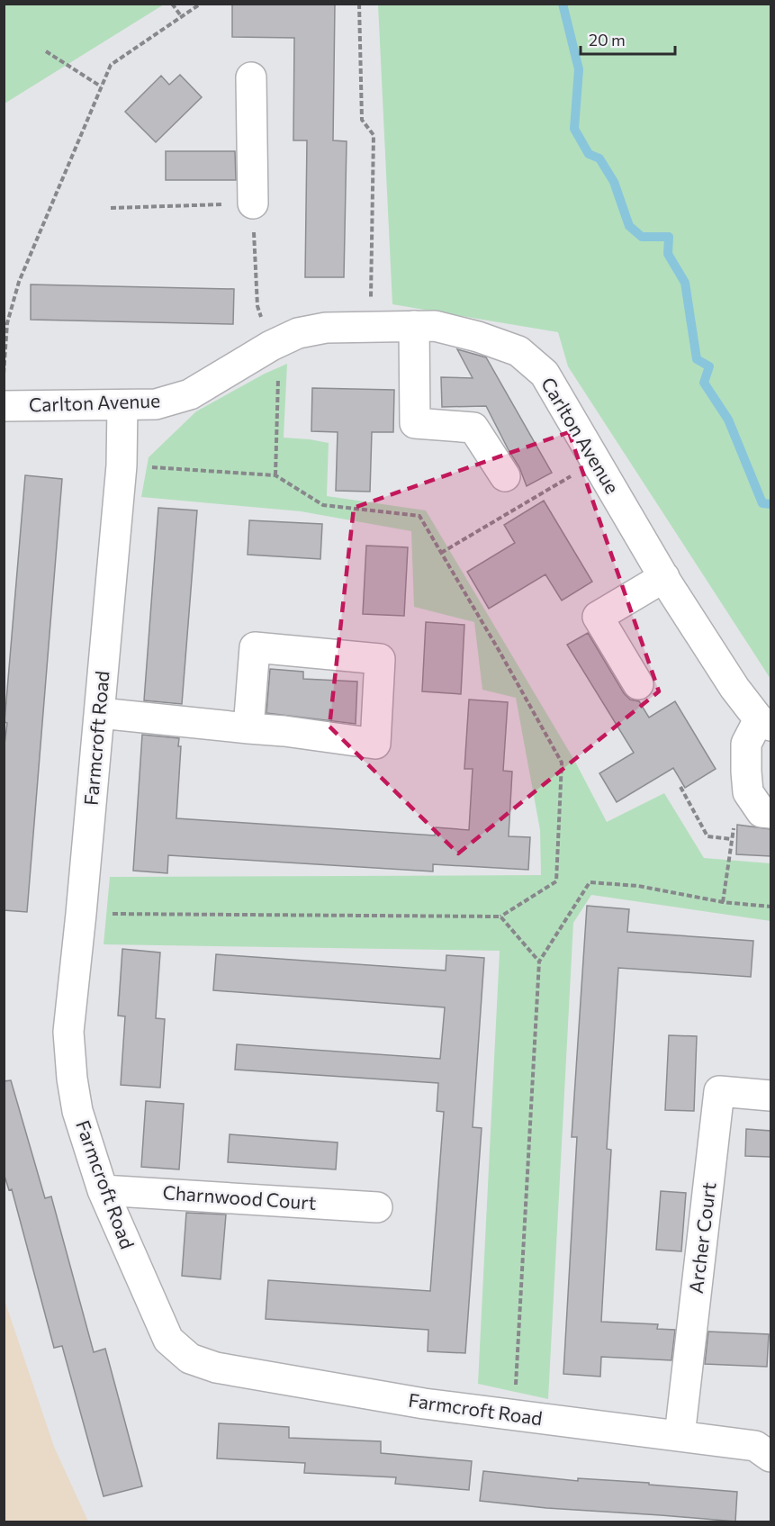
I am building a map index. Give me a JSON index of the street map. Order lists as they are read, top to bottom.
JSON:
{
  "streets": {
    "street": [
      "Carlton Avenue",
      "Farmcroft Road",
      "Charnwood Court",
      "Archer Court"
    ]
  },
  "crossings": [
    ["Carlton Avenue", "Farmcroft Road"],
    ["Farmcroft Road", "Charnwood Court"],
    ["Farmcroft Road", "Archer Court"]
  ],
  "scale_bar": "20 m"
}
